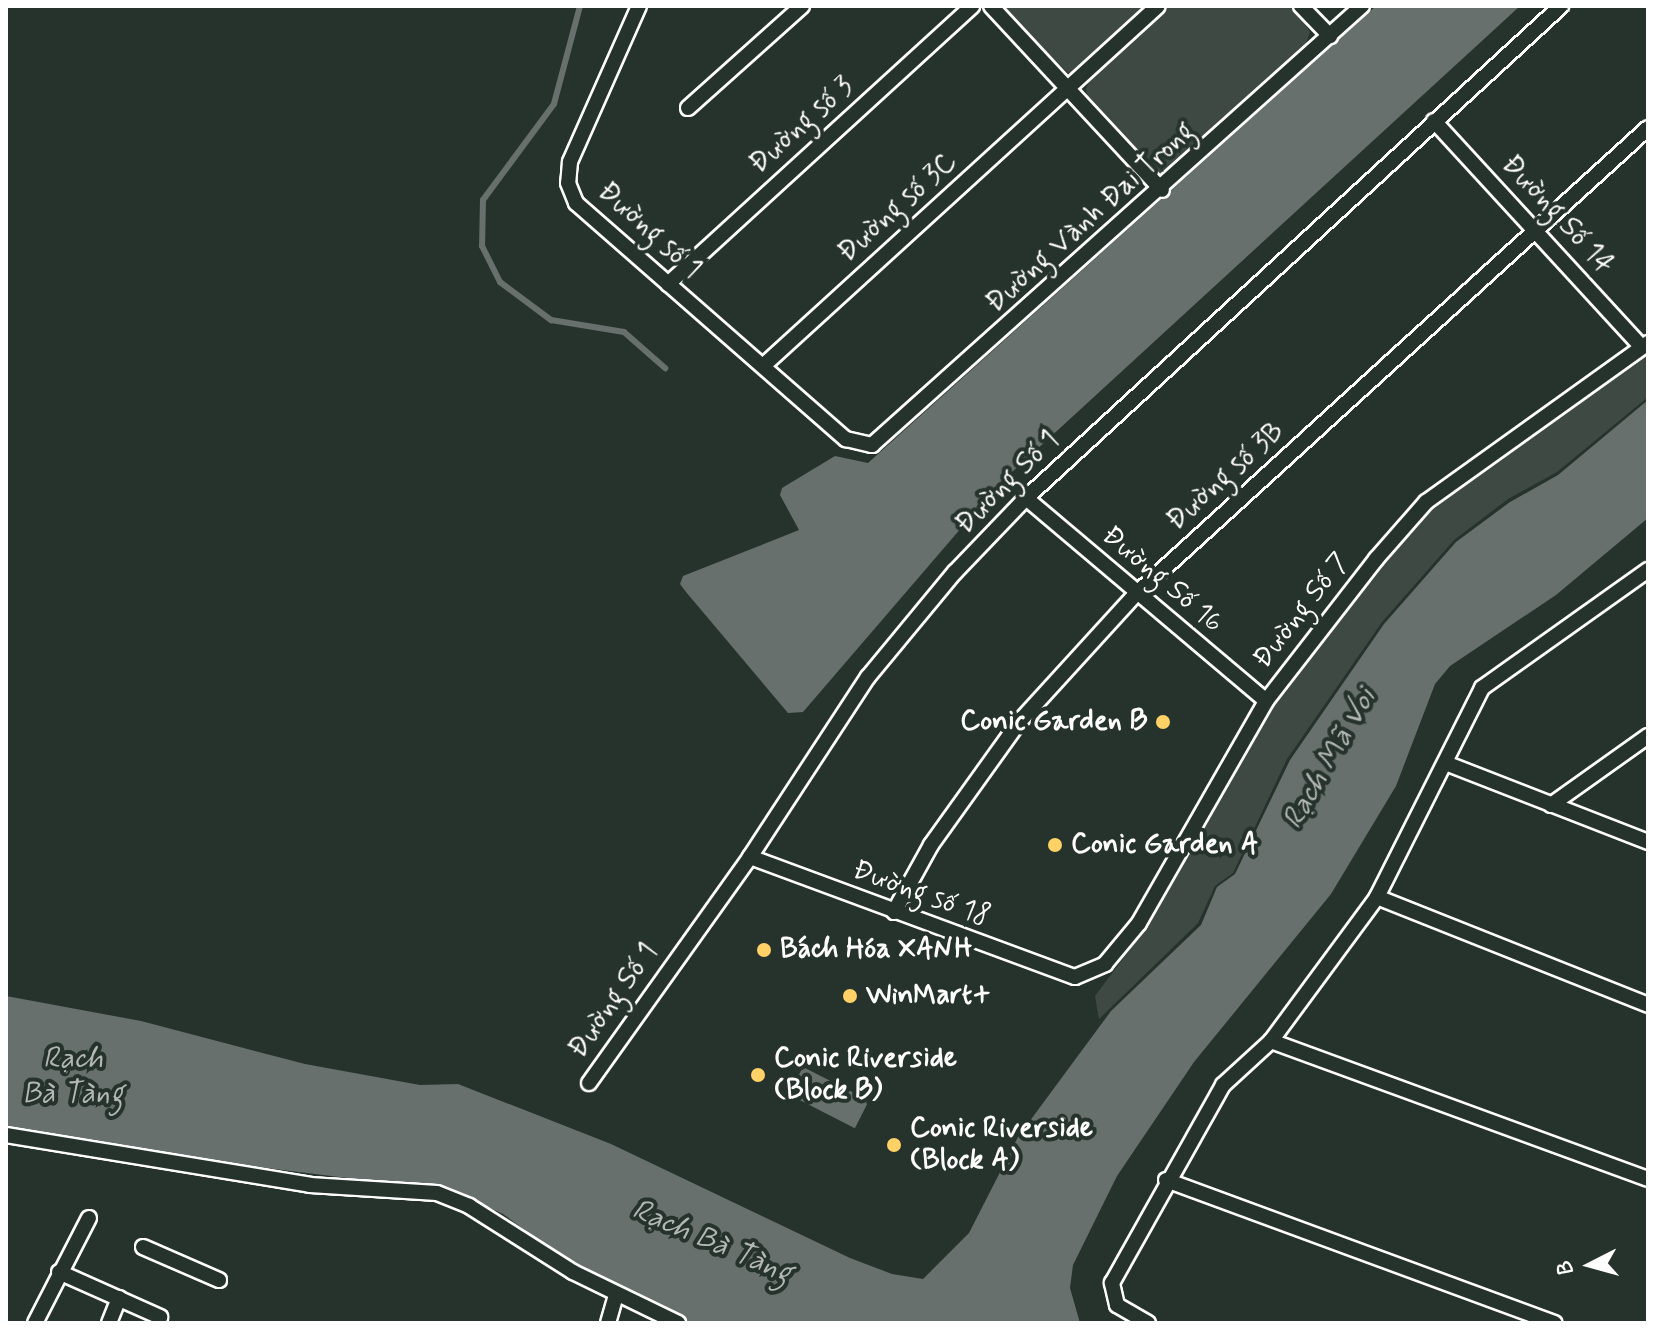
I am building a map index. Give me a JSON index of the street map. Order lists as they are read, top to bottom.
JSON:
{
  "streets": {
    "street": [
      "Đường số 3",
      "Đường số 3C",
      "Đường Số 14",
      "Đường Vành Đai Trong",
      "Đường số 1",
      "Đường số 3B",
      "Đường Số 1",
      "Đường Số 16",
      "Đường Số 7",
      "Đường số 18"
    ]
  },
  "crossings": [
    ["Đường số 3", "Đường số 1"],
    ["Đường số 3C", "Đường số 1"],
    ["Đường Số 14", "Đường số 3B"],
    ["Đường Số 14", "Đường Số 1"],
    ["Đường Số 14", "Đường Số 7"],
    ["Đường Vành Đai Trong", "Đường số 1"],
    ["Đường số 3B", "Đường Số 16"],
    ["Đường số 3B", "Đường số 18"],
    ["Đường Số 1", "Đường Số 16"],
    ["Đường Số 1", "Đường số 18"],
    ["Đường Số 16", "Đường Số 7"],
    ["Đường Số 7", "Đường số 18"]
  ],
  "water": ["Rạch Mã Voi", "Rạch Bà Tàng"],
  "places": [
    "Conic Garden B",
    "Conic Garden A",
    "Bách Hóa XANH",
    "WinMart+",
    "Conic Riverside (Block B)",
    "Conic Riverside (Block A)"
  ],
  "north": "left"
}
